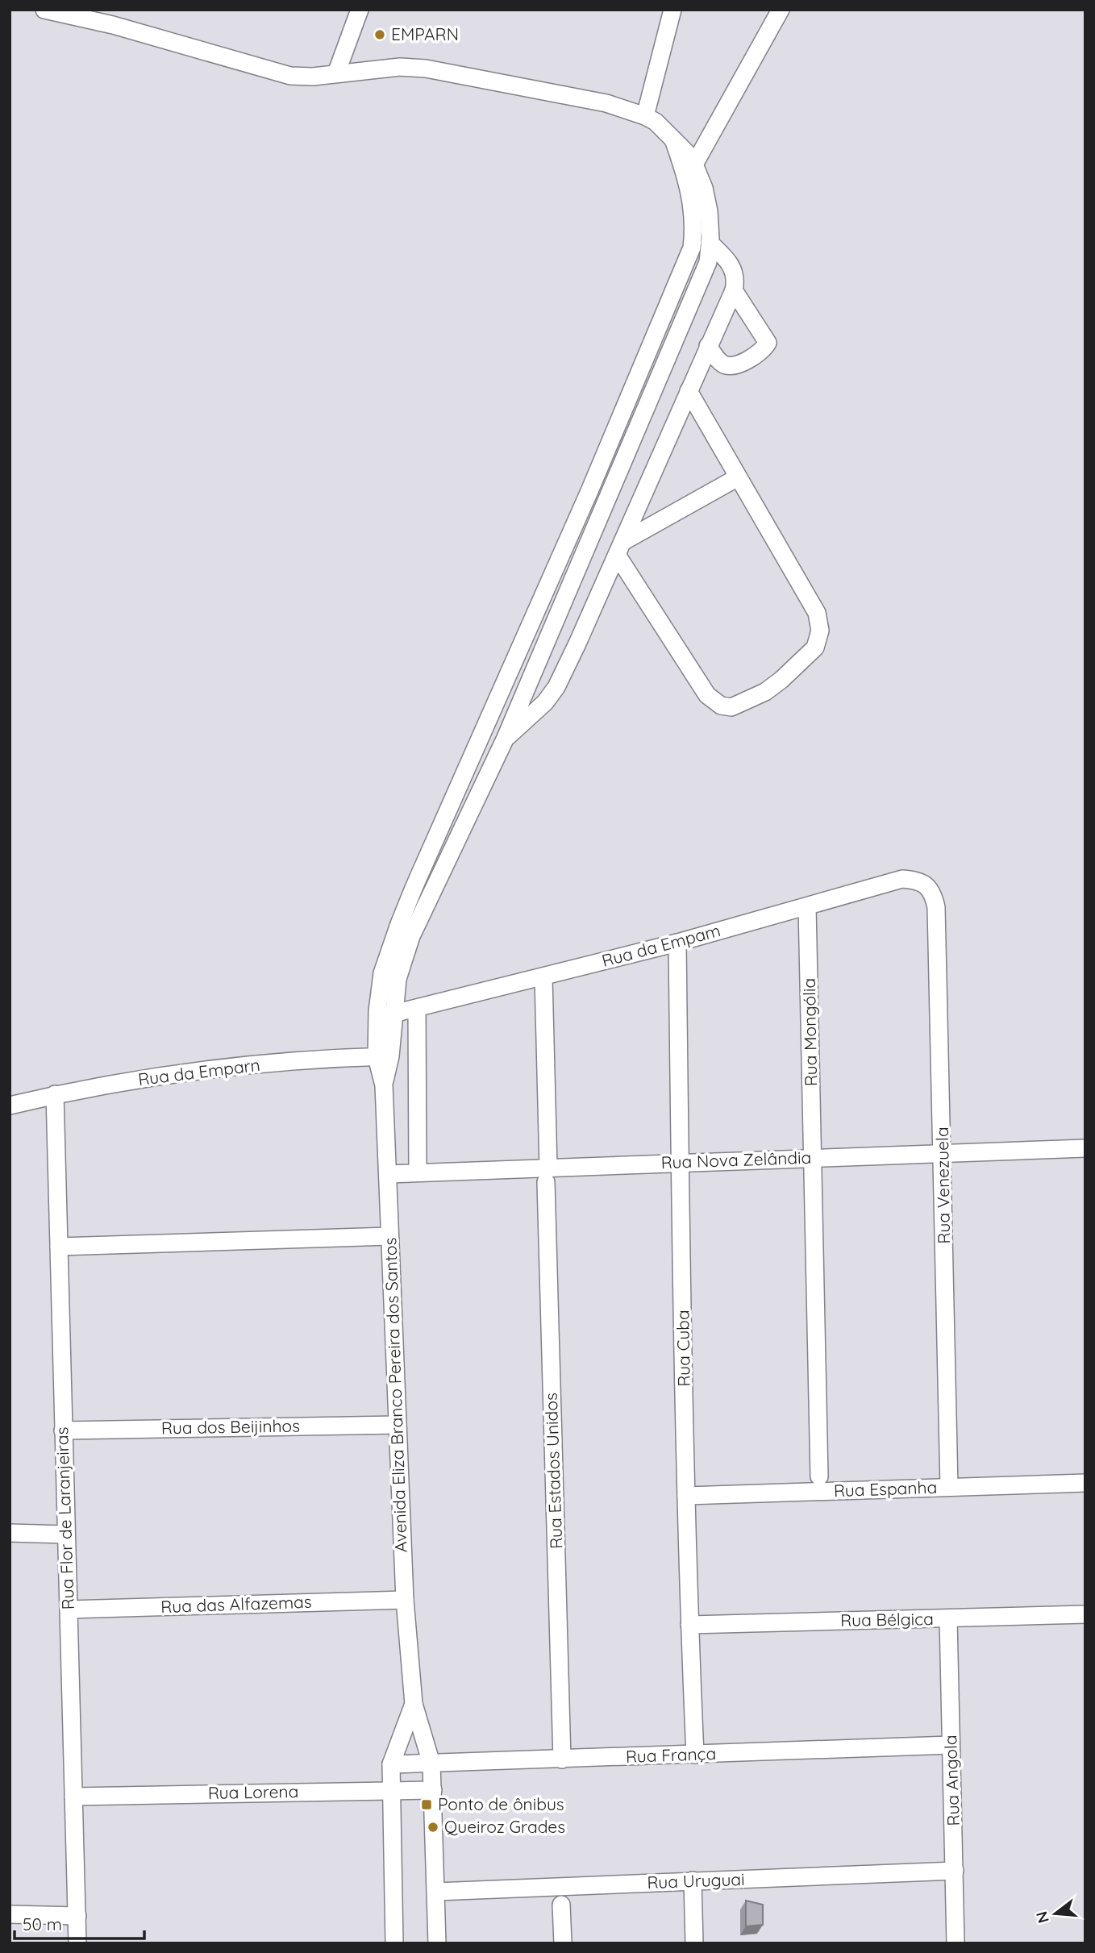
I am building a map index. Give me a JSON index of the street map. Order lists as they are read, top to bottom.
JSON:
{
  "streets": {
    "street": [
      "Rua da Empam",
      "Rua Mongólia",
      "Rua da Emparn",
      "Rua Nova Zelândia",
      "Rua Venezuela",
      "Rua Cuba",
      "Avenida Eliza Branco Pereira dos Santos",
      "Rua dos Beijinhos",
      "Rua Estados Unidos",
      "Rua Espanha",
      "Rua Flor de Laranjeiras",
      "Rua das Alfazemas",
      "Rua Bélgica",
      "Rua França",
      "Rua Angola",
      "Rua Lorena",
      "Rua Uruguai"
    ]
  },
  "crossings": [
    ["Rua da Empam", "Rua Mongólia"],
    ["Rua da Empam", "Rua Venezuela"],
    ["Rua da Empam", "Rua Cuba"],
    ["Rua da Empam", "Avenida Eliza Branco Pereira dos Santos"],
    ["Rua da Empam", "Rua Estados Unidos"],
    ["Rua Mongólia", "Rua Nova Zelândia"],
    ["Rua da Emparn", "Avenida Eliza Branco Pereira dos Santos"],
    ["Rua da Emparn", "Rua Flor de Laranjeiras"],
    ["Rua Nova Zelândia", "Rua Venezuela"],
    ["Rua Nova Zelândia", "Rua Cuba"],
    ["Rua Nova Zelândia", "Avenida Eliza Branco Pereira dos Santos"],
    ["Rua Nova Zelândia", "Rua Estados Unidos"],
    ["Rua Venezuela", "Rua Espanha"],
    ["Rua Cuba", "Rua Espanha"],
    ["Rua Cuba", "Rua Bélgica"],
    ["Rua Cuba", "Rua França"],
    ["Avenida Eliza Branco Pereira dos Santos", "Rua dos Beijinhos"],
    ["Avenida Eliza Branco Pereira dos Santos", "Rua das Alfazemas"],
    ["Avenida Eliza Branco Pereira dos Santos", "Rua França"],
    ["Avenida Eliza Branco Pereira dos Santos", "Rua Lorena"],
    ["Avenida Eliza Branco Pereira dos Santos", "Rua Uruguai"],
    ["Rua dos Beijinhos", "Rua Flor de Laranjeiras"],
    ["Rua Estados Unidos", "Rua França"],
    ["Rua Flor de Laranjeiras", "Rua das Alfazemas"],
    ["Rua Flor de Laranjeiras", "Rua Lorena"],
    ["Rua Bélgica", "Rua Angola"],
    ["Rua França", "Rua Angola"],
    ["Rua Angola", "Rua Uruguai"]
  ],
  "places": {
    "other": ["EMPARN", "Queiroz Grades"],
    "transit": ["Ponto de ônibus"]
  },
  "scale_bar": "50 m",
  "north": "left"
}
